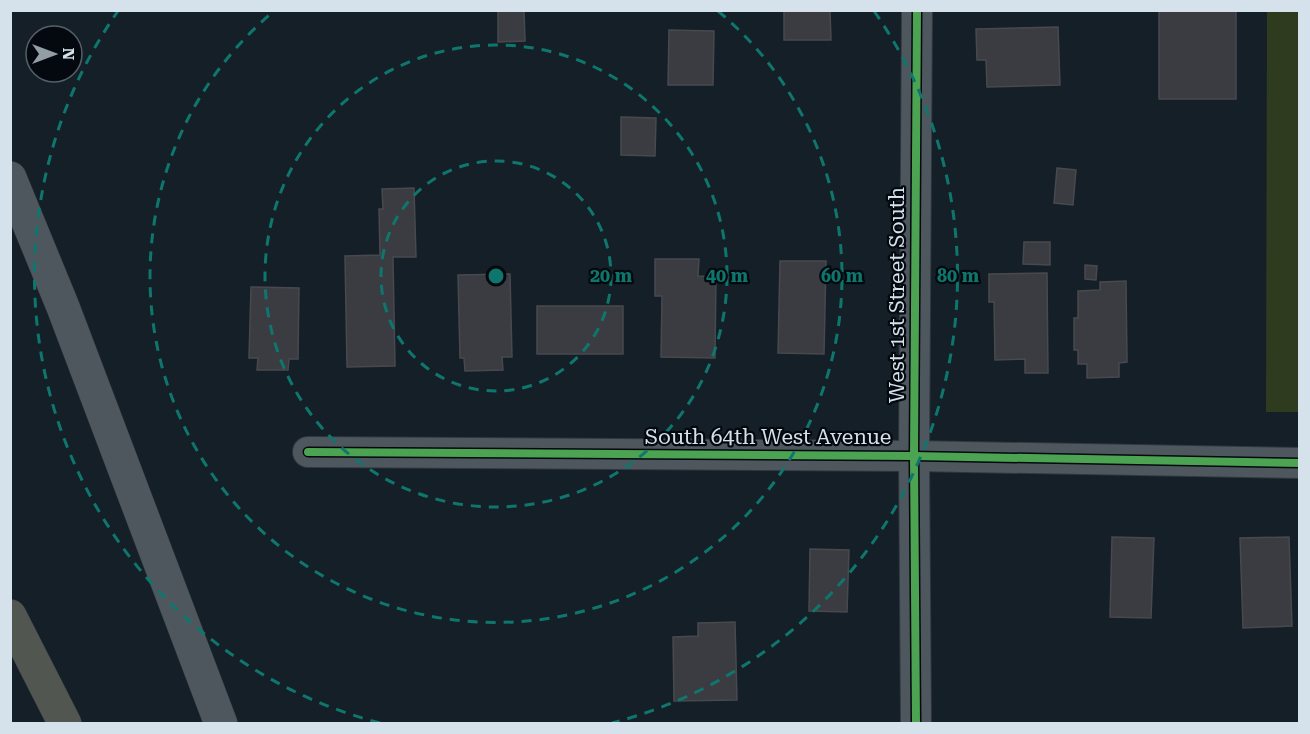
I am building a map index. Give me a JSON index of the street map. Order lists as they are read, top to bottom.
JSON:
{
  "streets": {
    "street": ["West 1st Street South", "South 64th West Avenue"]
  },
  "crossings": [
    ["West 1st Street South", "South 64th West Avenue"]
  ],
  "north": "right",
  "rings": [
    "20 m",
    "40 m",
    "60 m",
    "80 m"
  ]
}
